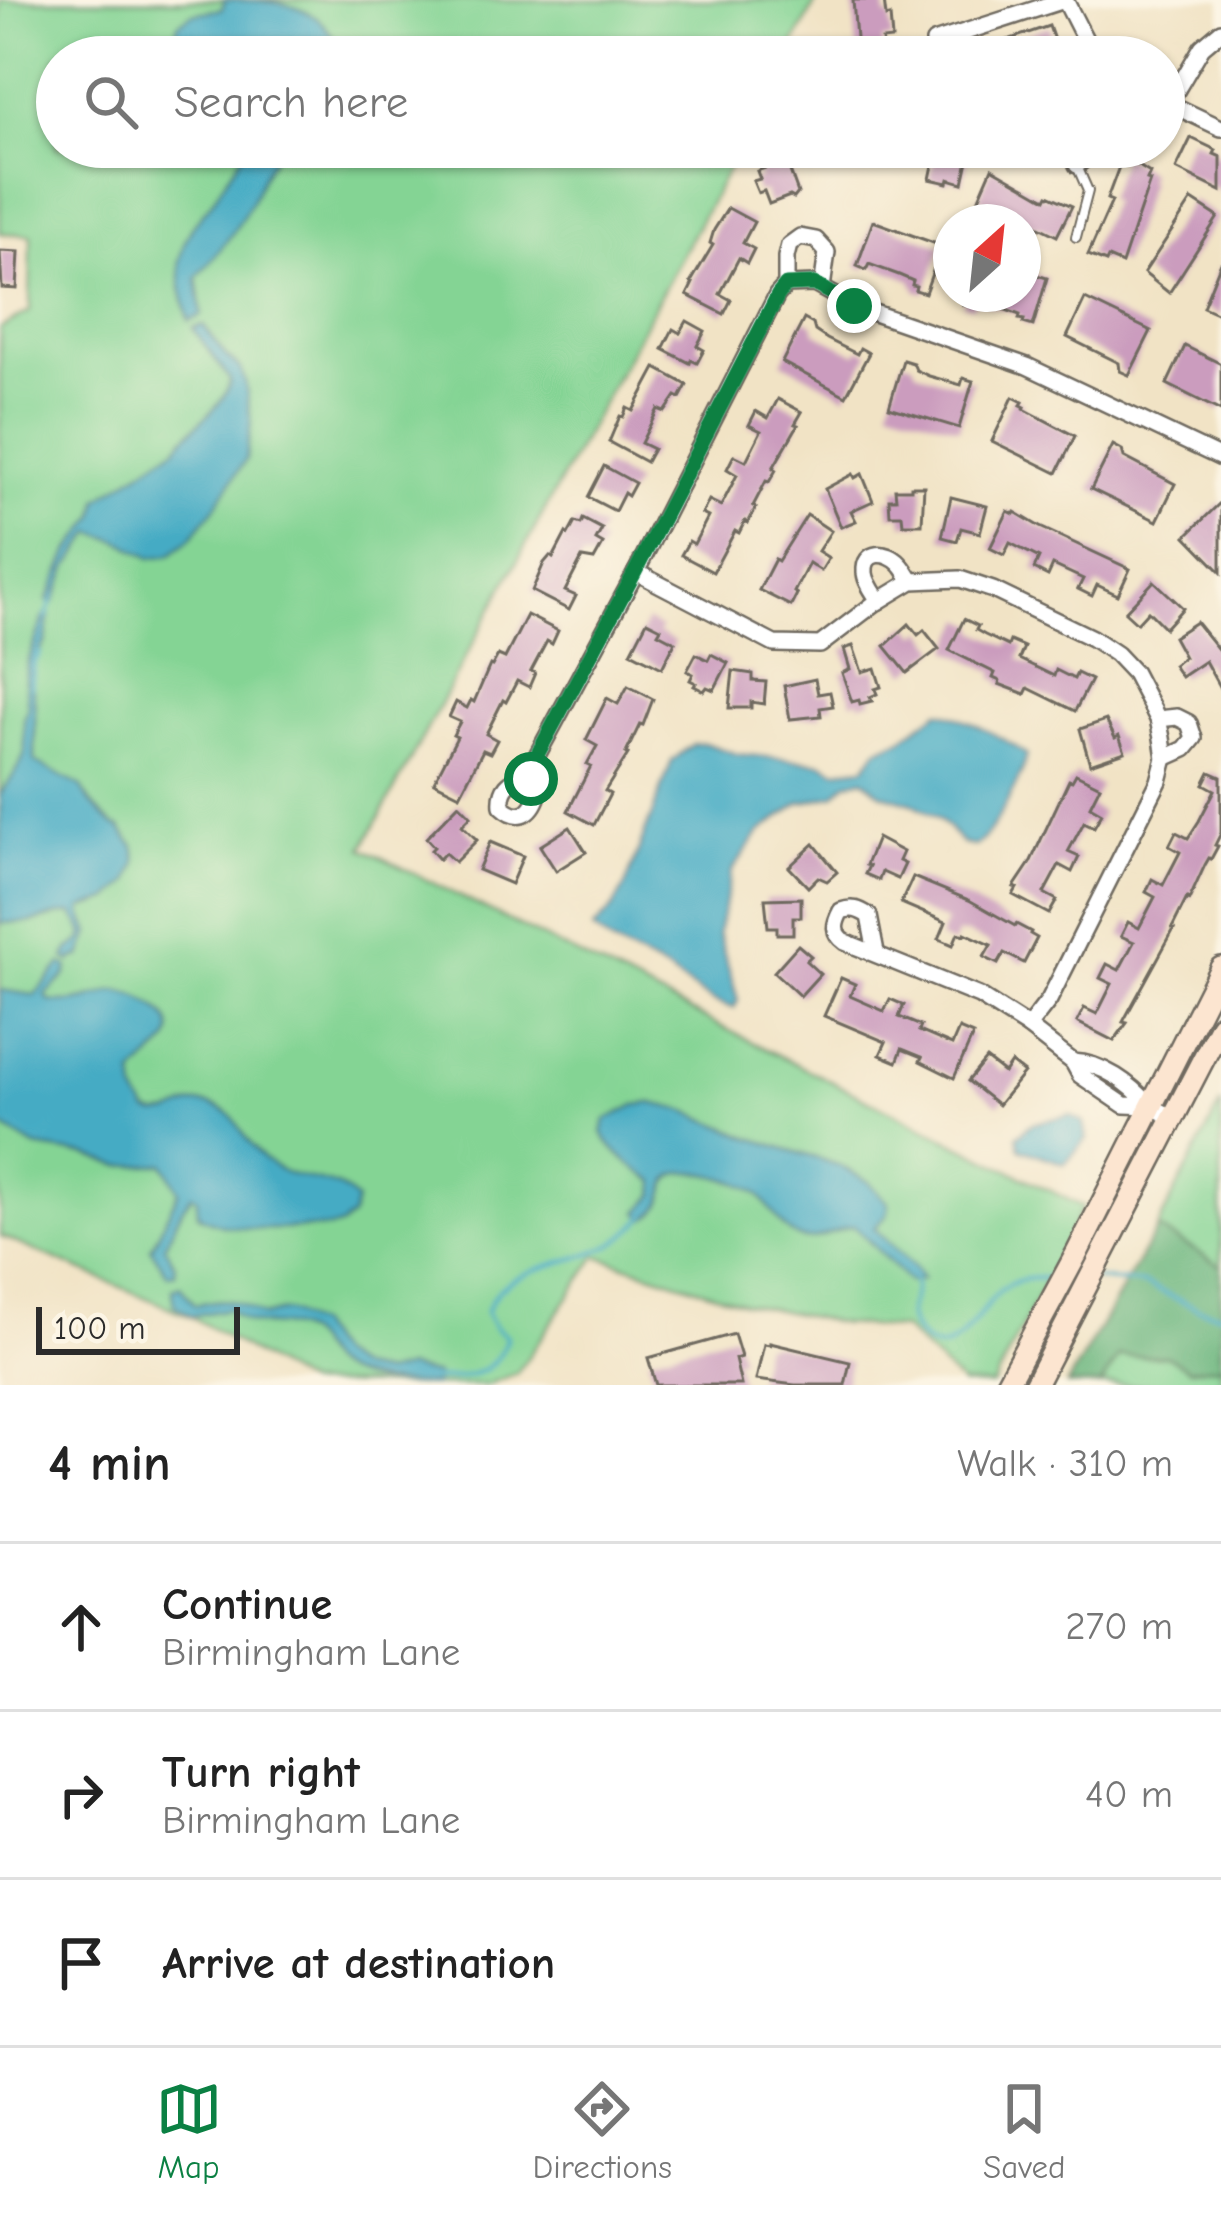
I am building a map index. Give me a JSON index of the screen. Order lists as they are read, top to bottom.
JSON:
{
  "scale_bar": "100 m",
  "north": "top right",
  "page": {
    "search": "Search here",
    "scale": "100 m",
    "heading": ["4 min", "Walk · 310 m"],
    "list": [
      ["Continue", "Birmingham Lane", "270 m"],
      ["Turn right", "Birmingham Lane", "40 m"],
      "Arrive at destination"
    ],
    "nav": ["Map", "Directions", "Saved"]
  }
}
